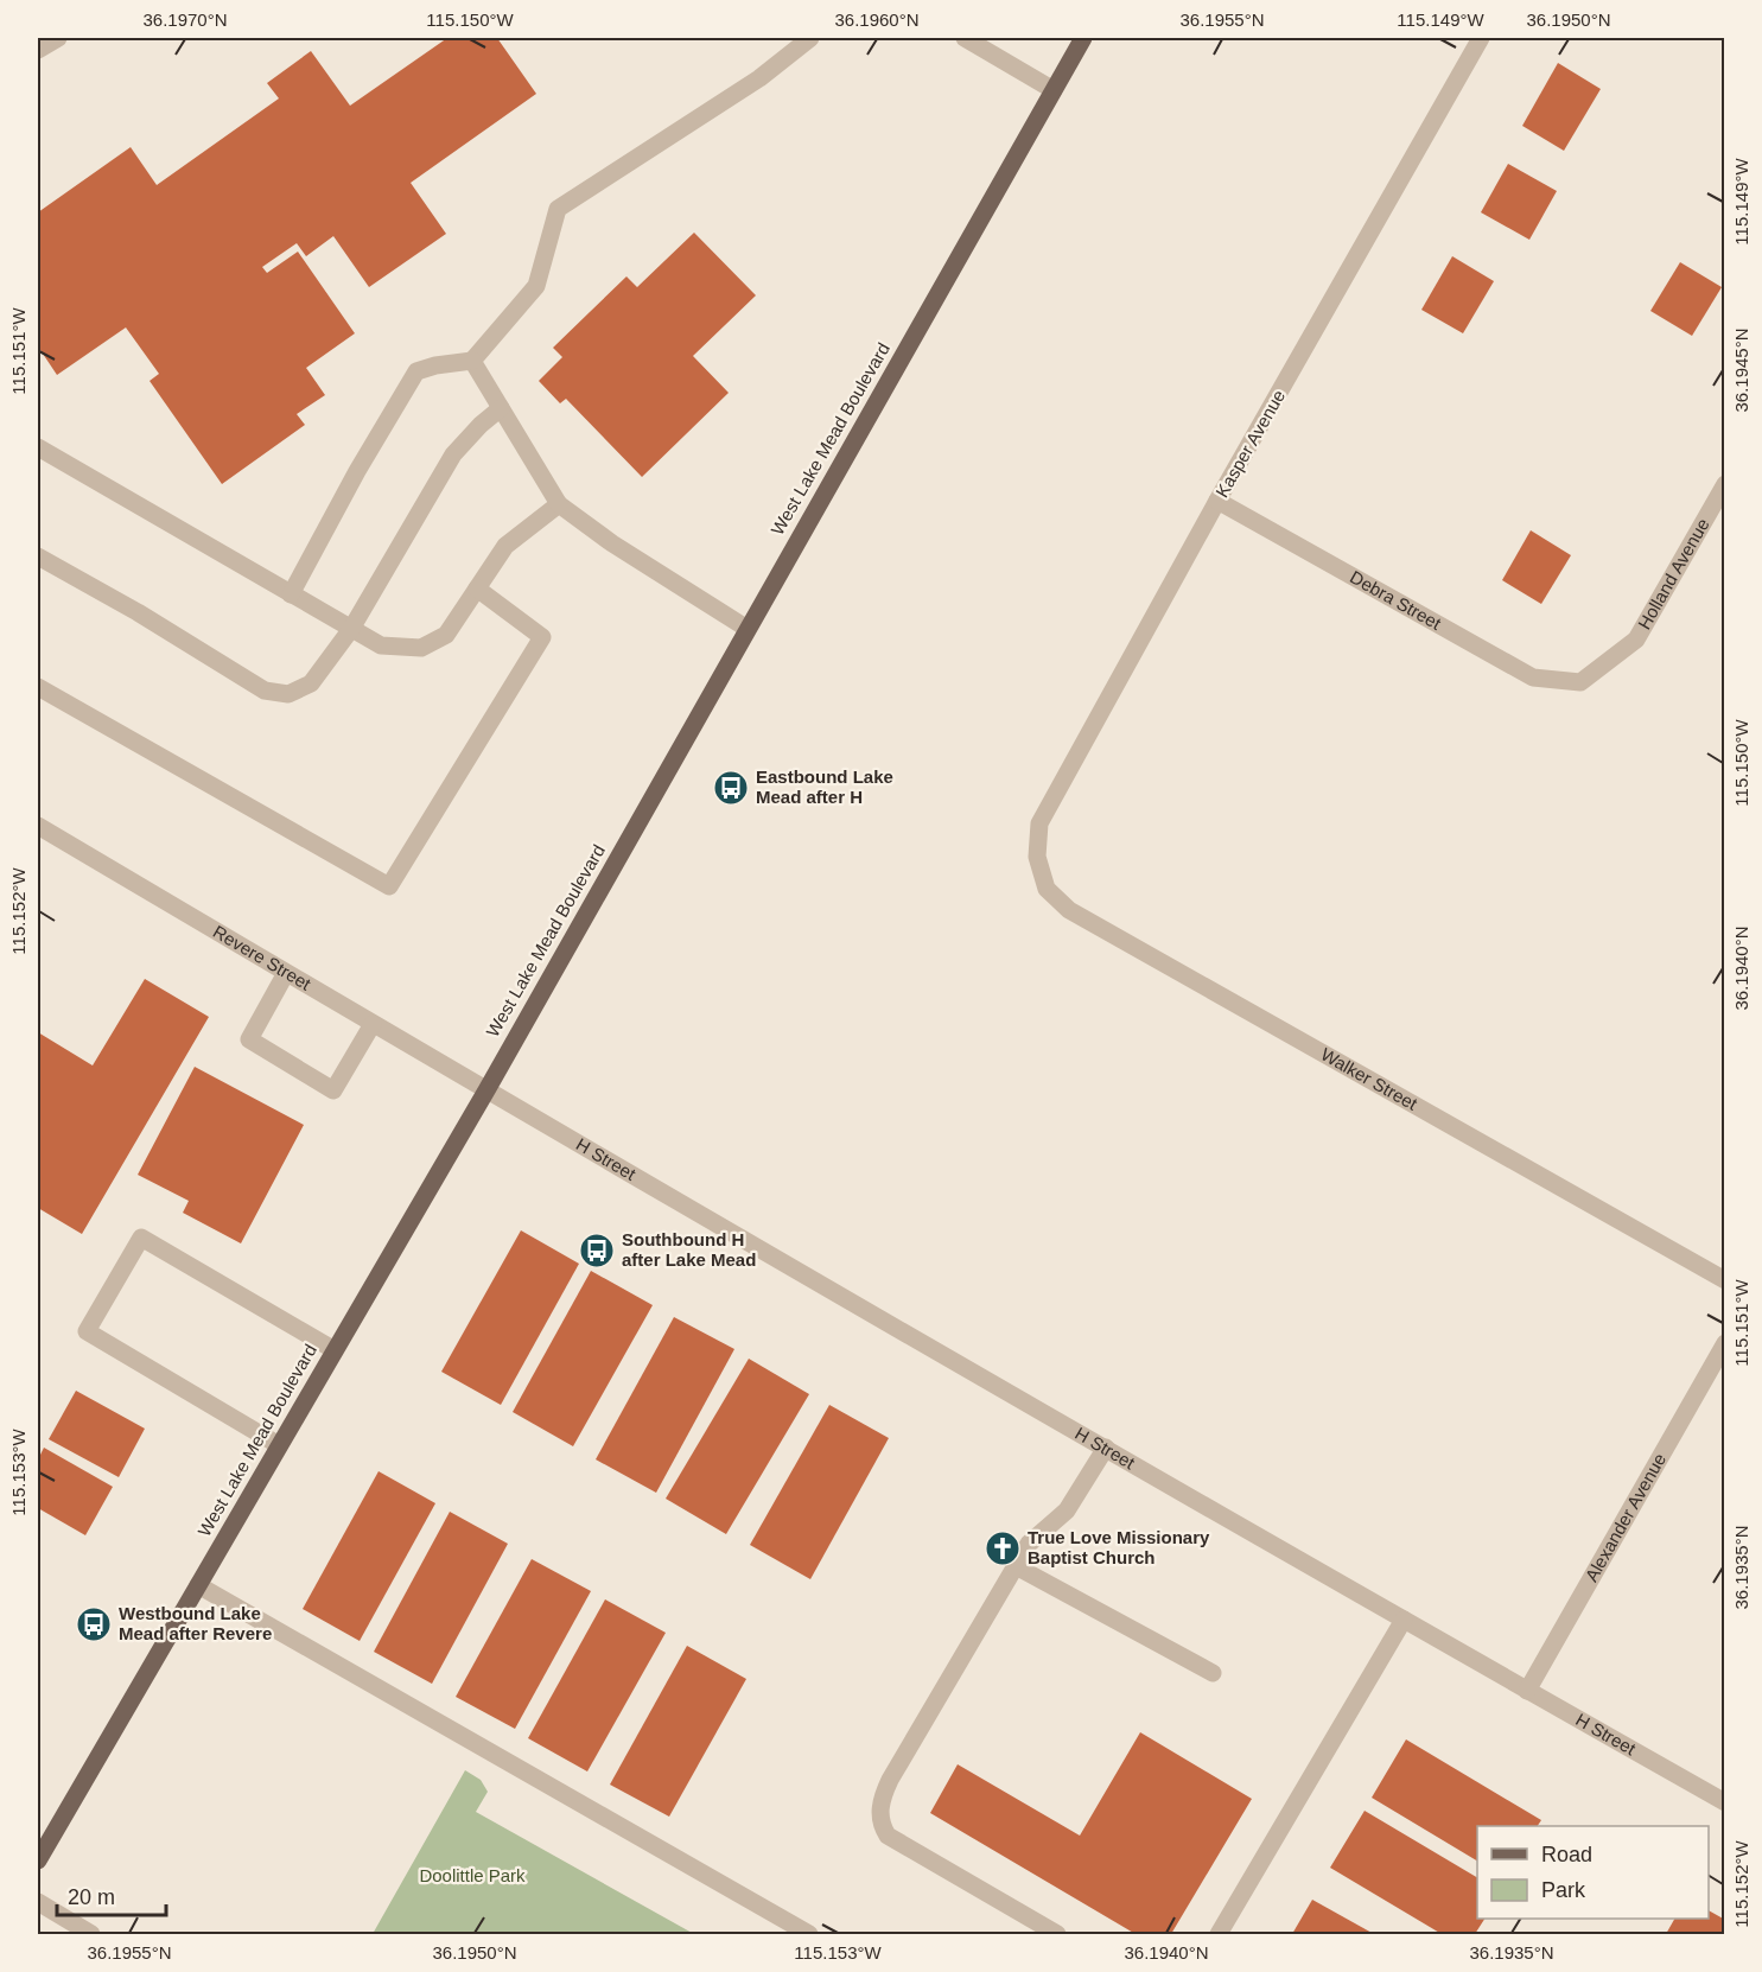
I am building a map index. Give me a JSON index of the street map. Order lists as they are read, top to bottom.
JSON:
{
  "streets": {
    "main road": ["West Lake Mead Boulevard"],
    "street": [
      "Kasper Avenue",
      "Holland Avenue",
      "Debra Street",
      "Revere Street",
      "Walker Street",
      "H Street",
      "Alexander Avenue"
    ]
  },
  "crossings": [
    ["West Lake Mead Boulevard", "Revere Street"],
    ["West Lake Mead Boulevard", "H Street"],
    ["Kasper Avenue", "Debra Street"],
    ["Kasper Avenue", "Walker Street"],
    ["Holland Avenue", "Debra Street"],
    ["Revere Street", "H Street"],
    ["H Street", "Alexander Avenue"]
  ],
  "parks": ["Doolittle Park"],
  "places": {
    "bus stop": ["Eastbound Lake Mead after H", "Southbound H after Lake Mead", "Westbound Lake Mead after Revere"],
    "church": ["True Love Missionary Baptist Church"]
  },
  "legend": ["Road", "Park"],
  "scale_bar": "20 m",
  "coordinates": [
    "36.1970°N",
    "115.150°W",
    "36.1960°N",
    "36.1955°N",
    "115.149°W",
    "36.1950°N",
    "115.151°W",
    "36.1945°N",
    "115.152°W",
    "36.1940°N",
    "115.153°W",
    "36.1935°N"
  ]
}
